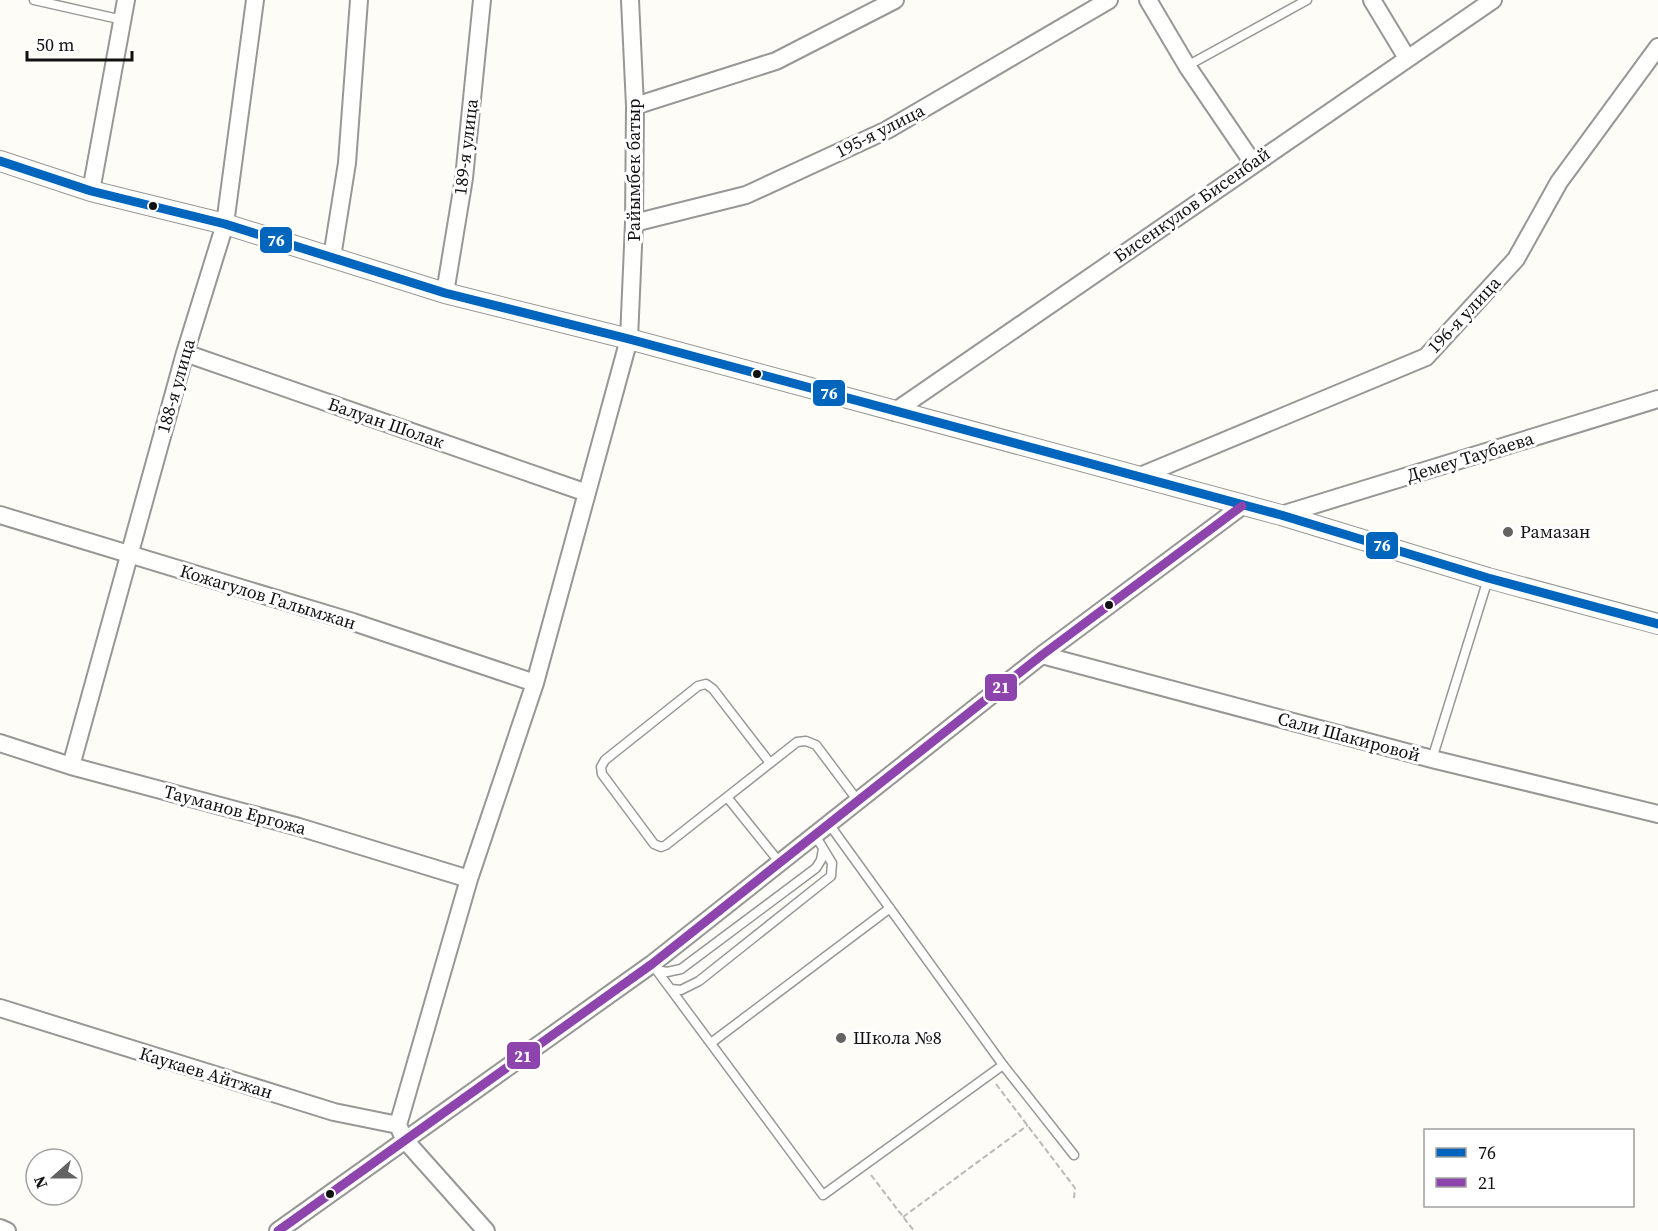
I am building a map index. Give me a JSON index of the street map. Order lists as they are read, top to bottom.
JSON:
{
  "streets": {
    "street": [
      "195-я улица",
      "189-я улица",
      "Райымбек батыр",
      "Бисенкулов Бисенбай",
      "196-я улица",
      "188-я улица",
      "Балуан Шолак",
      "Демеу Таубаева",
      "Кожагулов Галымжан",
      "Сали Шакировой",
      "Тауманов Ергожа",
      "Каукаев Айтжан"
    ]
  },
  "crossings": [
    ["195-я улица", "Райымбек батыр"],
    ["Райымбек батыр", "Балуан Шолак"],
    ["Райымбек батыр", "Кожагулов Галымжан"],
    ["Райымбек батыр", "Тауманов Ергожа"],
    ["Райымбек батыр", "Каукаев Айтжан"],
    ["188-я улица", "Балуан Шолак"],
    ["188-я улица", "Кожагулов Галымжан"],
    ["188-я улица", "Тауманов Ергожа"]
  ],
  "places": ["Рамазан", "Школа №8"],
  "lines": ["transit line 76", "transit line 21"],
  "legend": ["76", "21"],
  "scale_bar": "50 m",
  "north": "left"
}
